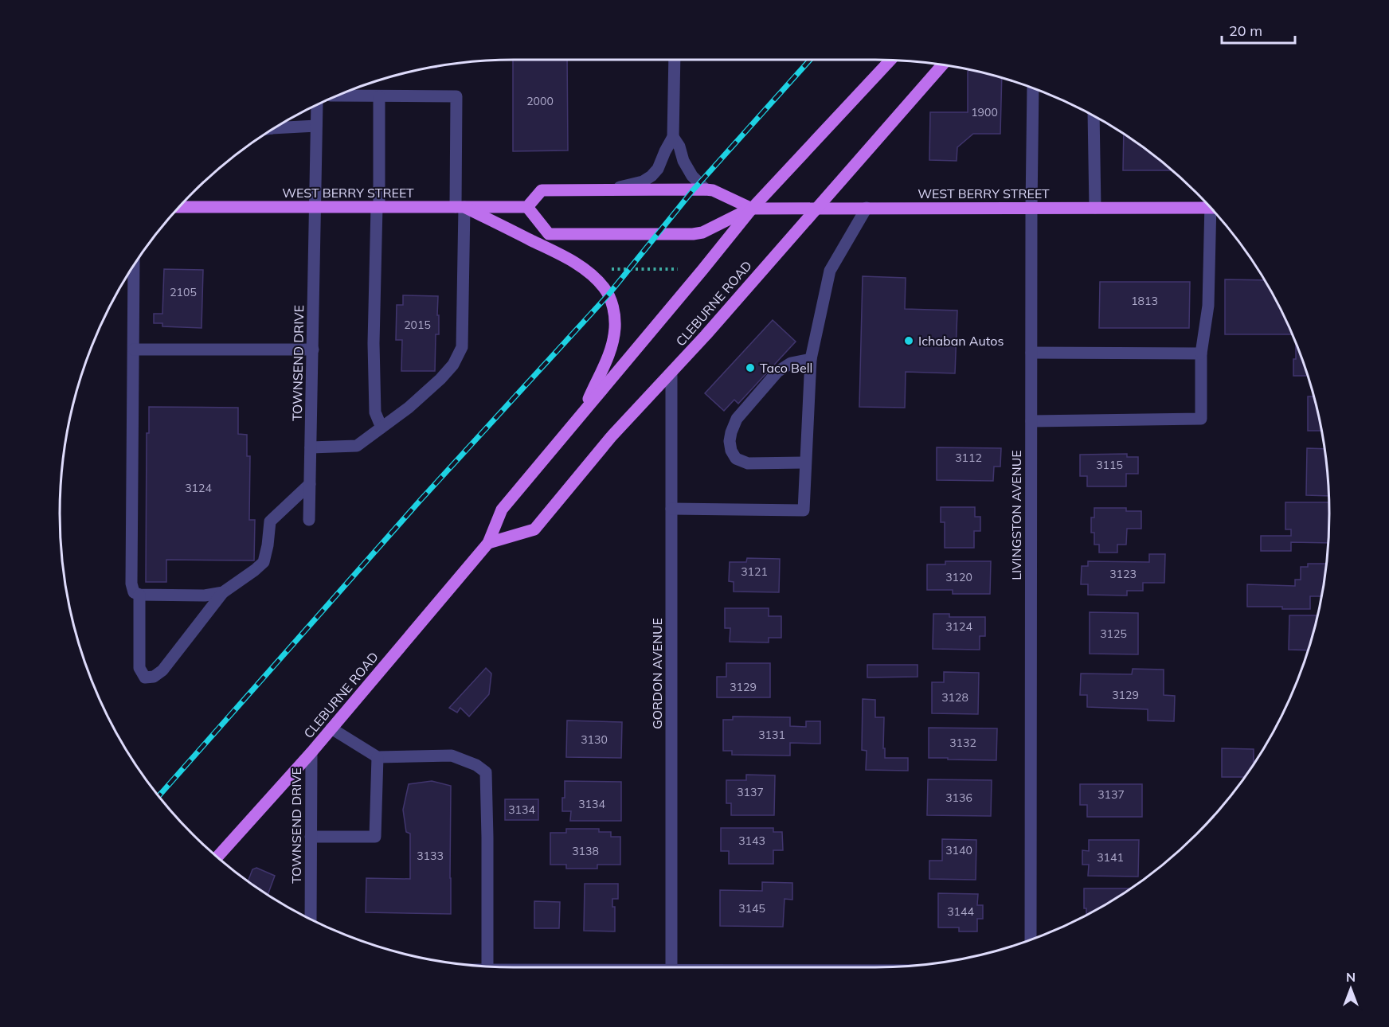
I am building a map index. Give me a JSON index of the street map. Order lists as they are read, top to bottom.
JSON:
{
  "streets": {
    "main road": ["WEST BERRY STREET", "CLEBURNE ROAD"],
    "street": ["TOWNSEND DRIVE", "LIVINGSTON AVENUE", "GORDON AVENUE"]
  },
  "crossings": [
    ["WEST BERRY STREET", "CLEBURNE ROAD"],
    ["WEST BERRY STREET", "TOWNSEND DRIVE"],
    ["WEST BERRY STREET", "LIVINGSTON AVENUE"],
    ["CLEBURNE ROAD", "TOWNSEND DRIVE"],
    ["CLEBURNE ROAD", "GORDON AVENUE"]
  ],
  "places": ["Ichaban Autos", "Taco Bell"],
  "house_numbers": [
    "2000",
    "1900",
    "2105",
    "1813",
    "2015",
    "3112",
    "3115",
    "3124",
    "3121",
    "3123",
    "3120",
    "3124",
    "3125",
    "3129",
    "3129",
    "3128",
    "3131",
    "3130",
    "3132",
    "3137",
    "3137",
    "3136",
    "3134",
    "3134",
    "3143",
    "3140",
    "3138",
    "3133",
    "3141",
    "3145",
    "3144"
  ],
  "scale_bar": "20 m",
  "north": "top"
}
